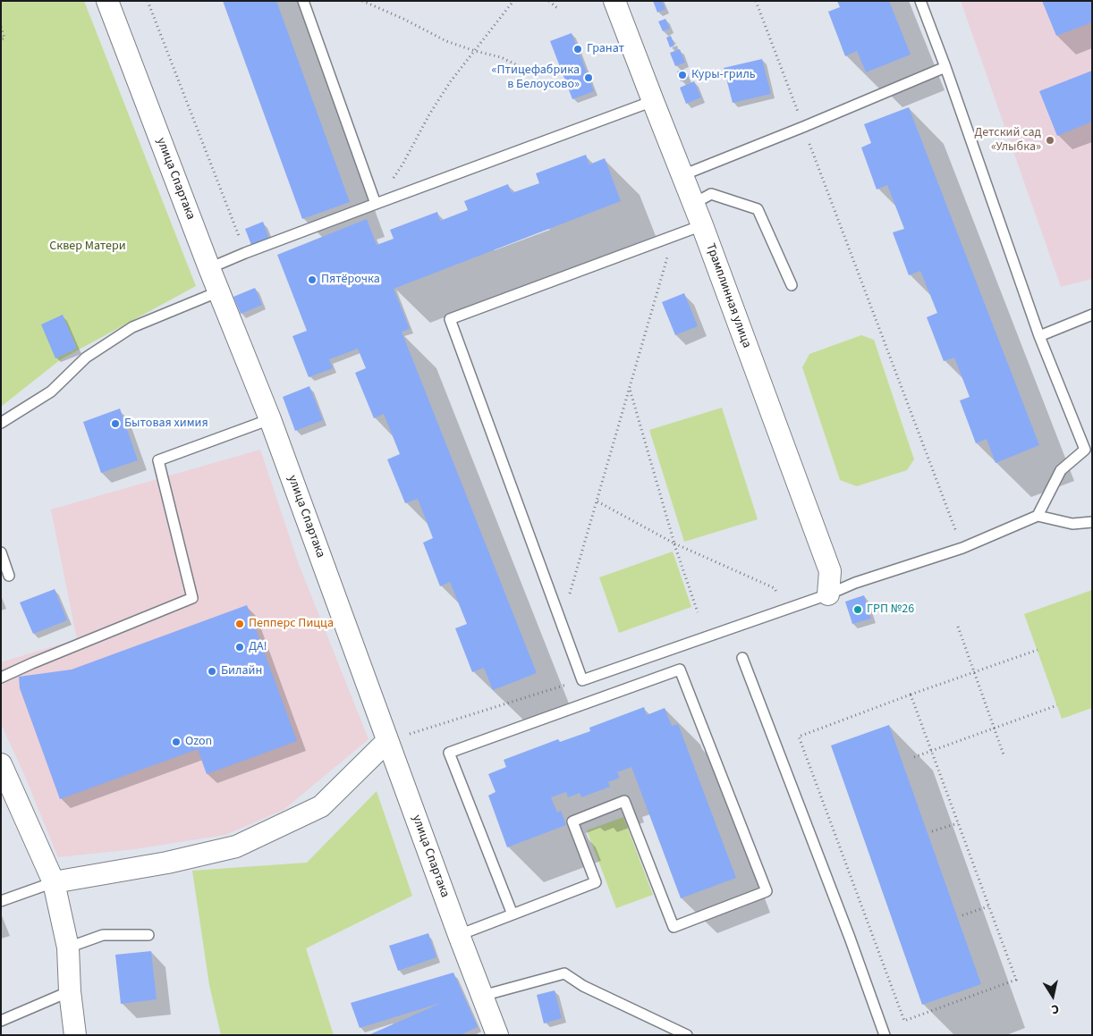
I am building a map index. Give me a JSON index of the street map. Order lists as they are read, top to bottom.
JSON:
{
  "streets": {
    "street": ["улица Спартака", "Трамплинная улица"]
  },
  "parks": ["Сквер Матери"],
  "places": [
    "Гранат",
    "Куры-гриль",
    "«Птицефабрика в Белоусово»",
    "Детский сад «Улыбка»",
    "Пятёрочка",
    "Бытовая химия",
    "ГРП №26",
    "Пепперс Пицца",
    "ДА!",
    "Билайн",
    "Ozon"
  ],
  "north": "bottom"
}
